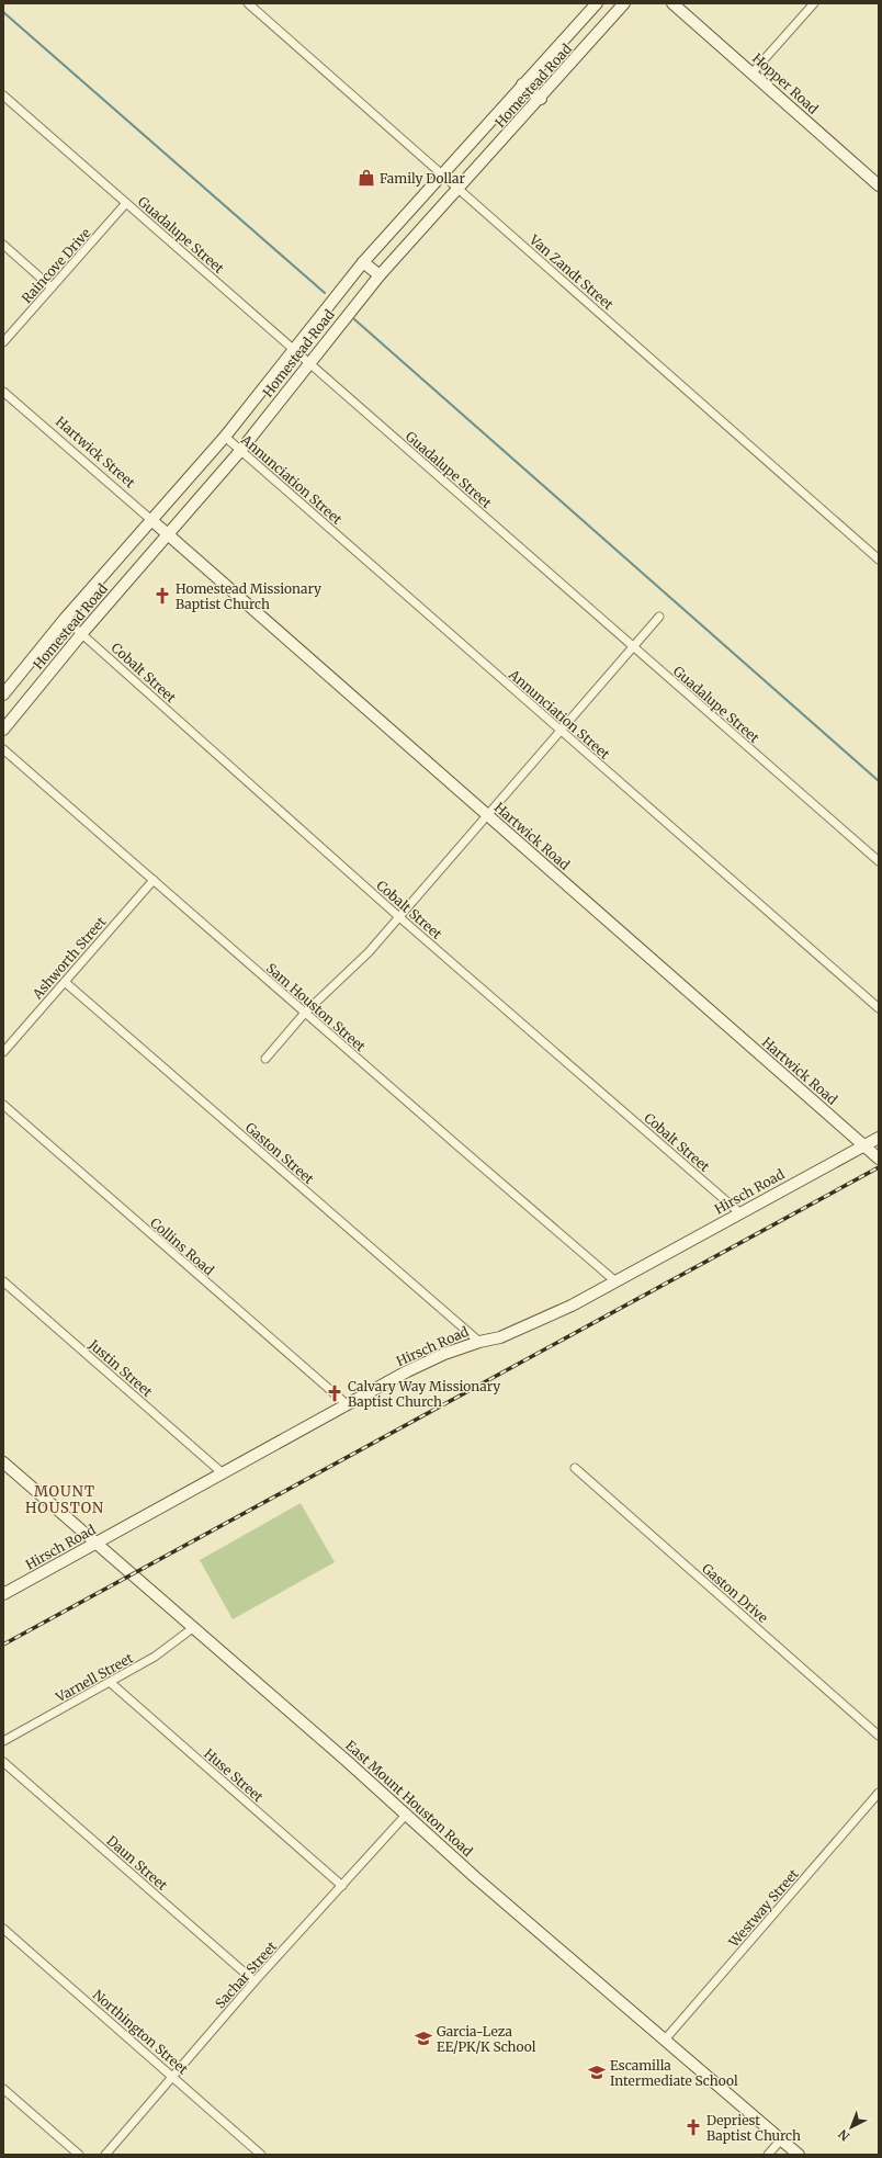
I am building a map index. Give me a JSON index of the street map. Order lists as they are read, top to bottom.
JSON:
{
  "streets": {
    "main road": [
      "Hopper Road",
      "Homestead Road",
      "Hartwick Street",
      "Hartwick Road",
      "Hirsch Road",
      "East Mount Houston Road"
    ],
    "street": [
      "Guadalupe Street",
      "Raincove Drive",
      "Van Zandt Street",
      "Annunciation Street",
      "Cobalt Street",
      "Ashworth Street",
      "Sam Houston Street",
      "Gaston Street",
      "Collins Road",
      "Justin Street",
      "Gaston Drive",
      "Varnell Street",
      "Huse Street",
      "Daun Street",
      "Westway Street",
      "Sachar Street",
      "Northington Street"
    ]
  },
  "crossings": [
    ["Homestead Road", "Guadalupe Street"],
    ["Homestead Road", "Van Zandt Street"],
    ["Homestead Road", "Hartwick Street"],
    ["Homestead Road", "Annunciation Street"],
    ["Homestead Road", "Cobalt Street"],
    ["Homestead Road", "Hartwick Road"],
    ["Guadalupe Street", "Raincove Drive"],
    ["Hartwick Street", "Hartwick Road"],
    ["Cobalt Street", "Hirsch Road"],
    ["Hartwick Road", "Hirsch Road"],
    ["Ashworth Street", "Sam Houston Street"],
    ["Ashworth Street", "Gaston Street"],
    ["Sam Houston Street", "Hirsch Road"],
    ["Gaston Street", "Hirsch Road"],
    ["Hirsch Road", "Collins Road"],
    ["Hirsch Road", "Justin Street"],
    ["Hirsch Road", "East Mount Houston Road"],
    ["Varnell Street", "Huse Street"],
    ["Varnell Street", "East Mount Houston Road"],
    ["Huse Street", "Sachar Street"],
    ["East Mount Houston Road", "Westway Street"],
    ["East Mount Houston Road", "Sachar Street"],
    ["Daun Street", "Sachar Street"],
    ["Sachar Street", "Northington Street"]
  ],
  "districts": ["MOUNT HOUSTON"],
  "places": {
    "shop": ["Family Dollar"],
    "church": ["Homestead Missionary Baptist Church", "Calvary Way Missionary Baptist Church", "Depriest Baptist Church"],
    "school or university": ["Garcia-Leza EE/PK/K School", "Escamilla Intermediate School"]
  },
  "north": "bottom left"
}
